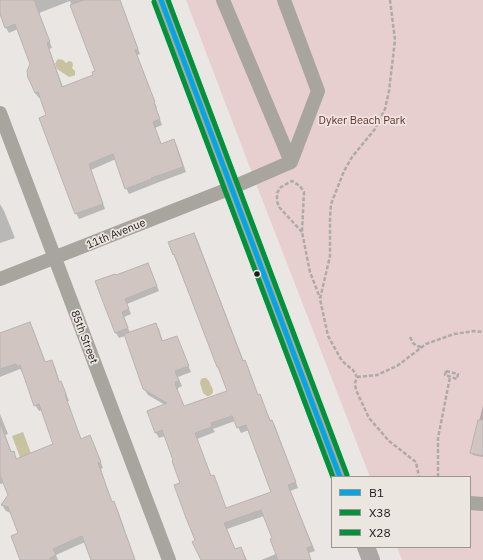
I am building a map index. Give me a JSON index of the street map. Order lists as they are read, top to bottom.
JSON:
{
  "streets": {
    "street": ["11th Avenue", "85th Street"]
  },
  "crossings": [
    ["11th Avenue", "85th Street"]
  ],
  "parks": ["Dyker Beach Park"],
  "lines": ["transit line B1", "transit line X28", "transit line X38"],
  "legend": ["B1", "X38", "X28"]
}
